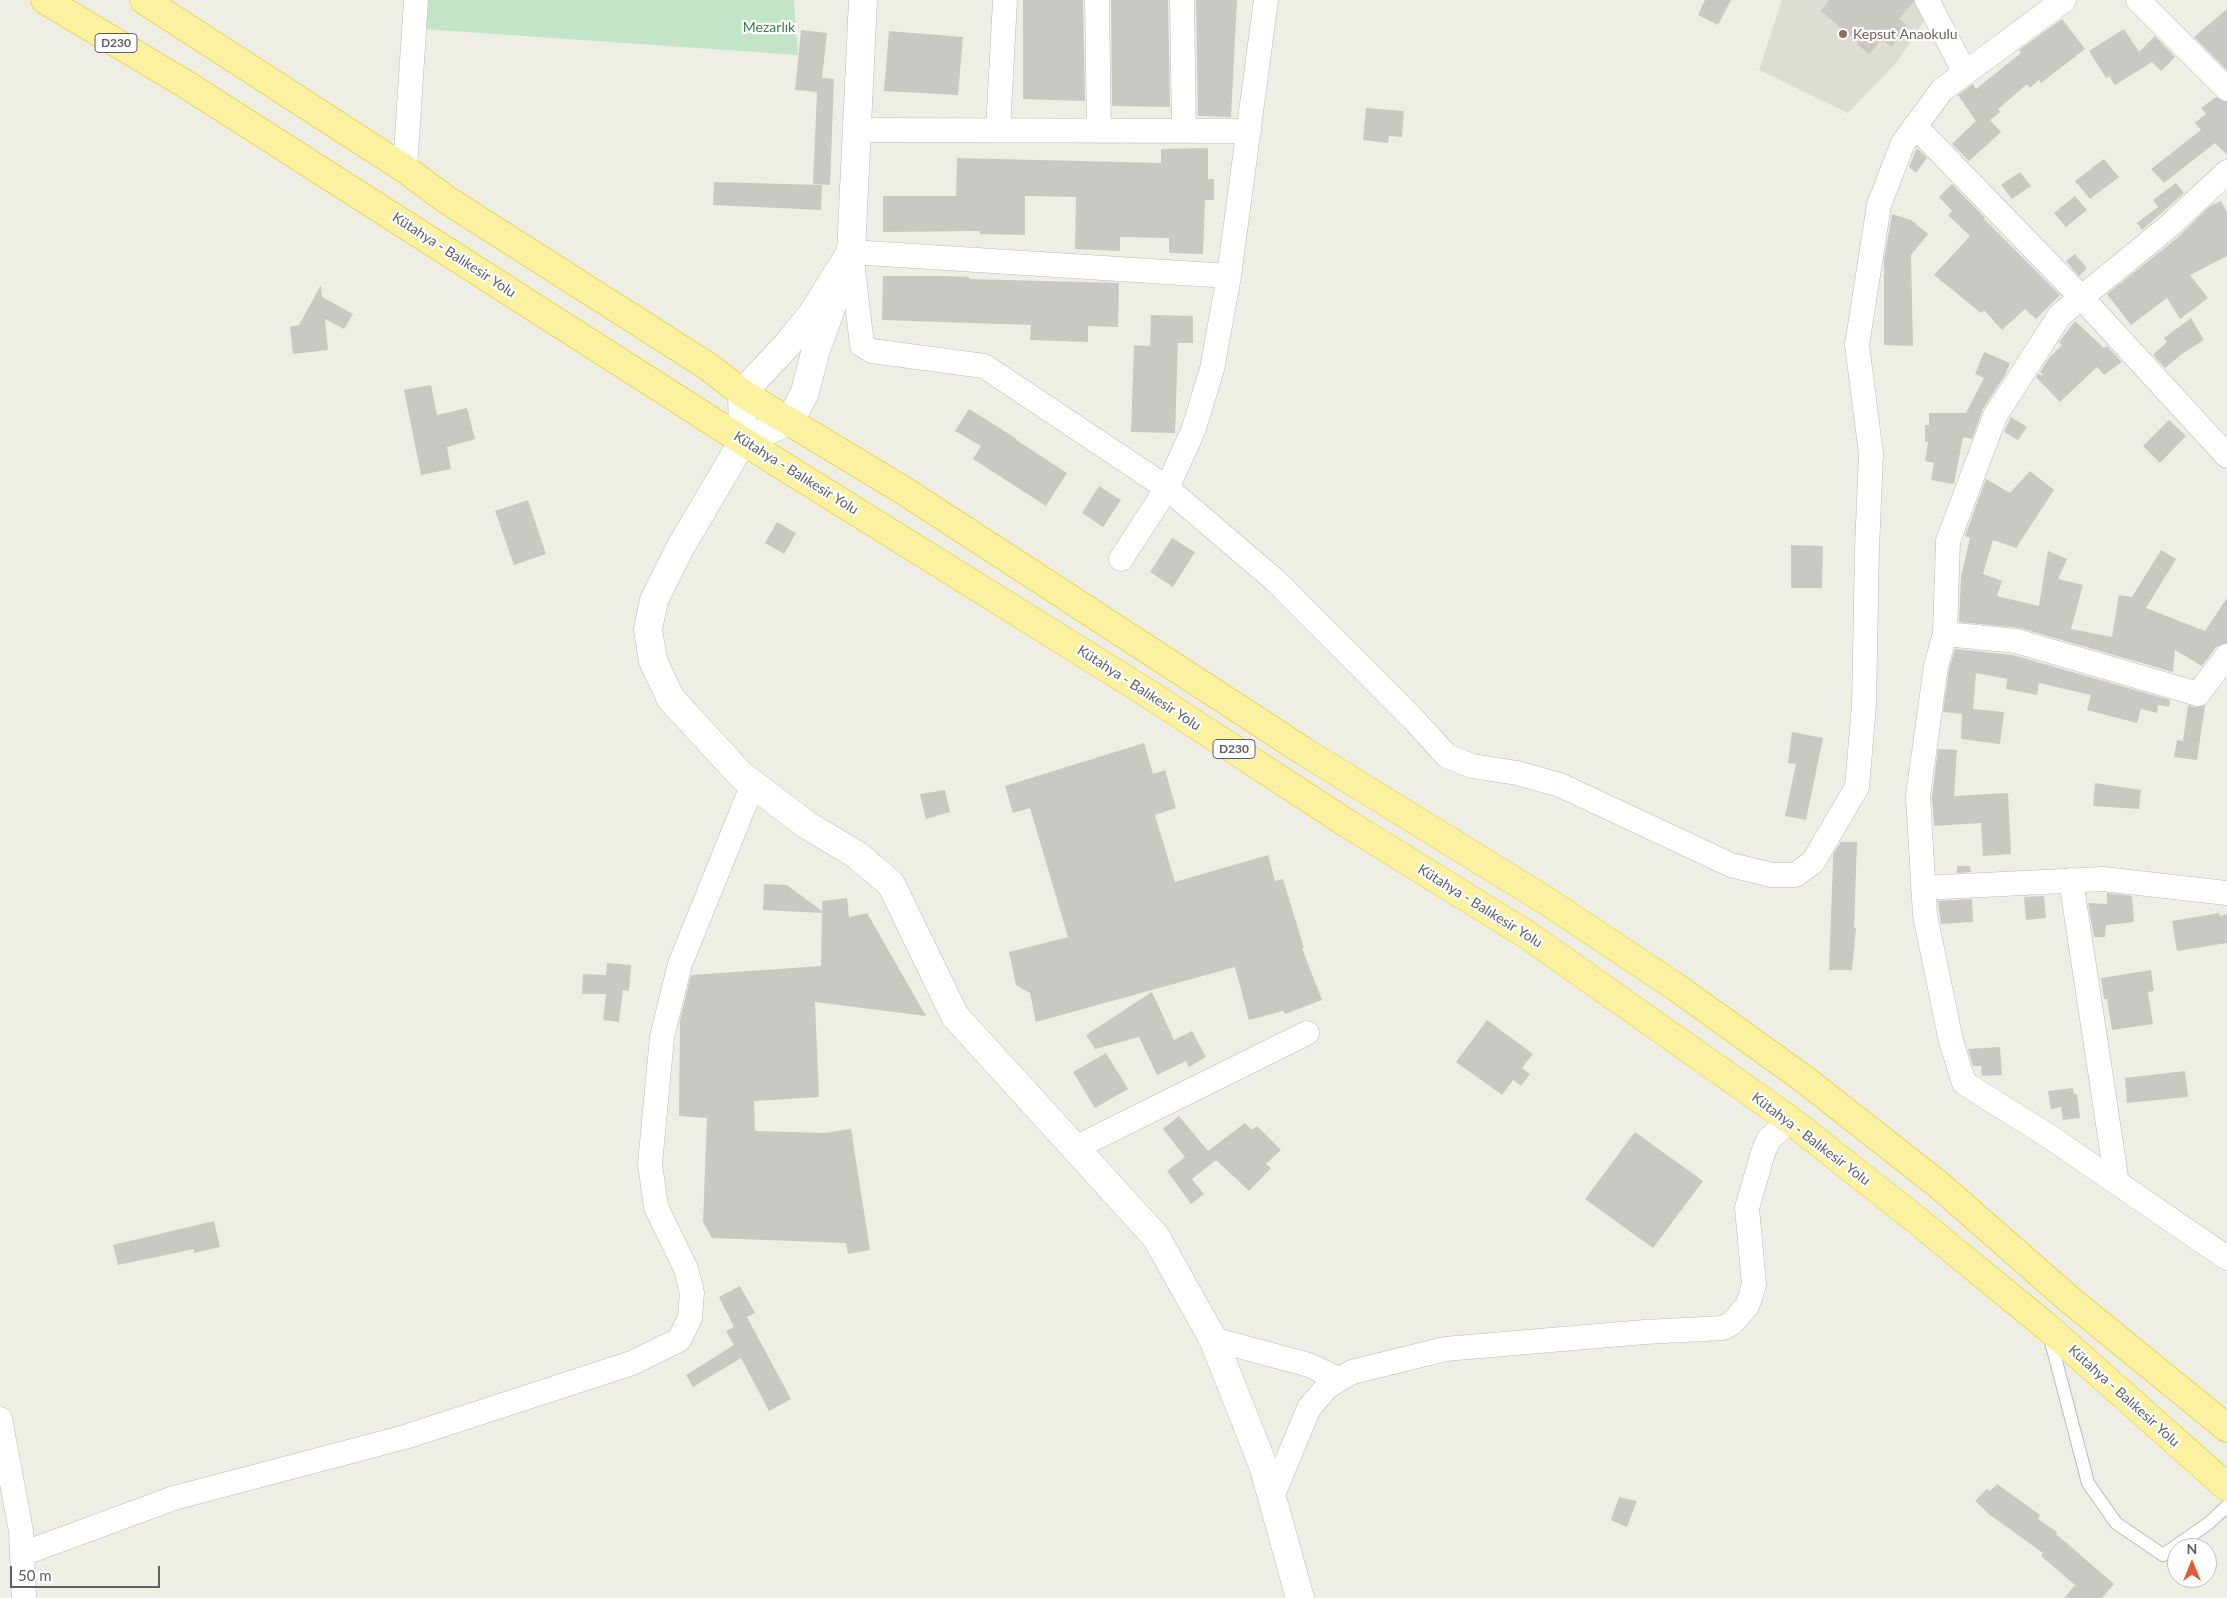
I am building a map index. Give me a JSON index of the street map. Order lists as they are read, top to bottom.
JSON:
{
  "streets": {
    "highway": ["D230", "Kütahya - Balıkesir Yolu"]
  },
  "parks": ["Mezarlık"],
  "places": ["Kepsut Anaokulu"],
  "scale_bar": "50 m",
  "north": "top"
}
